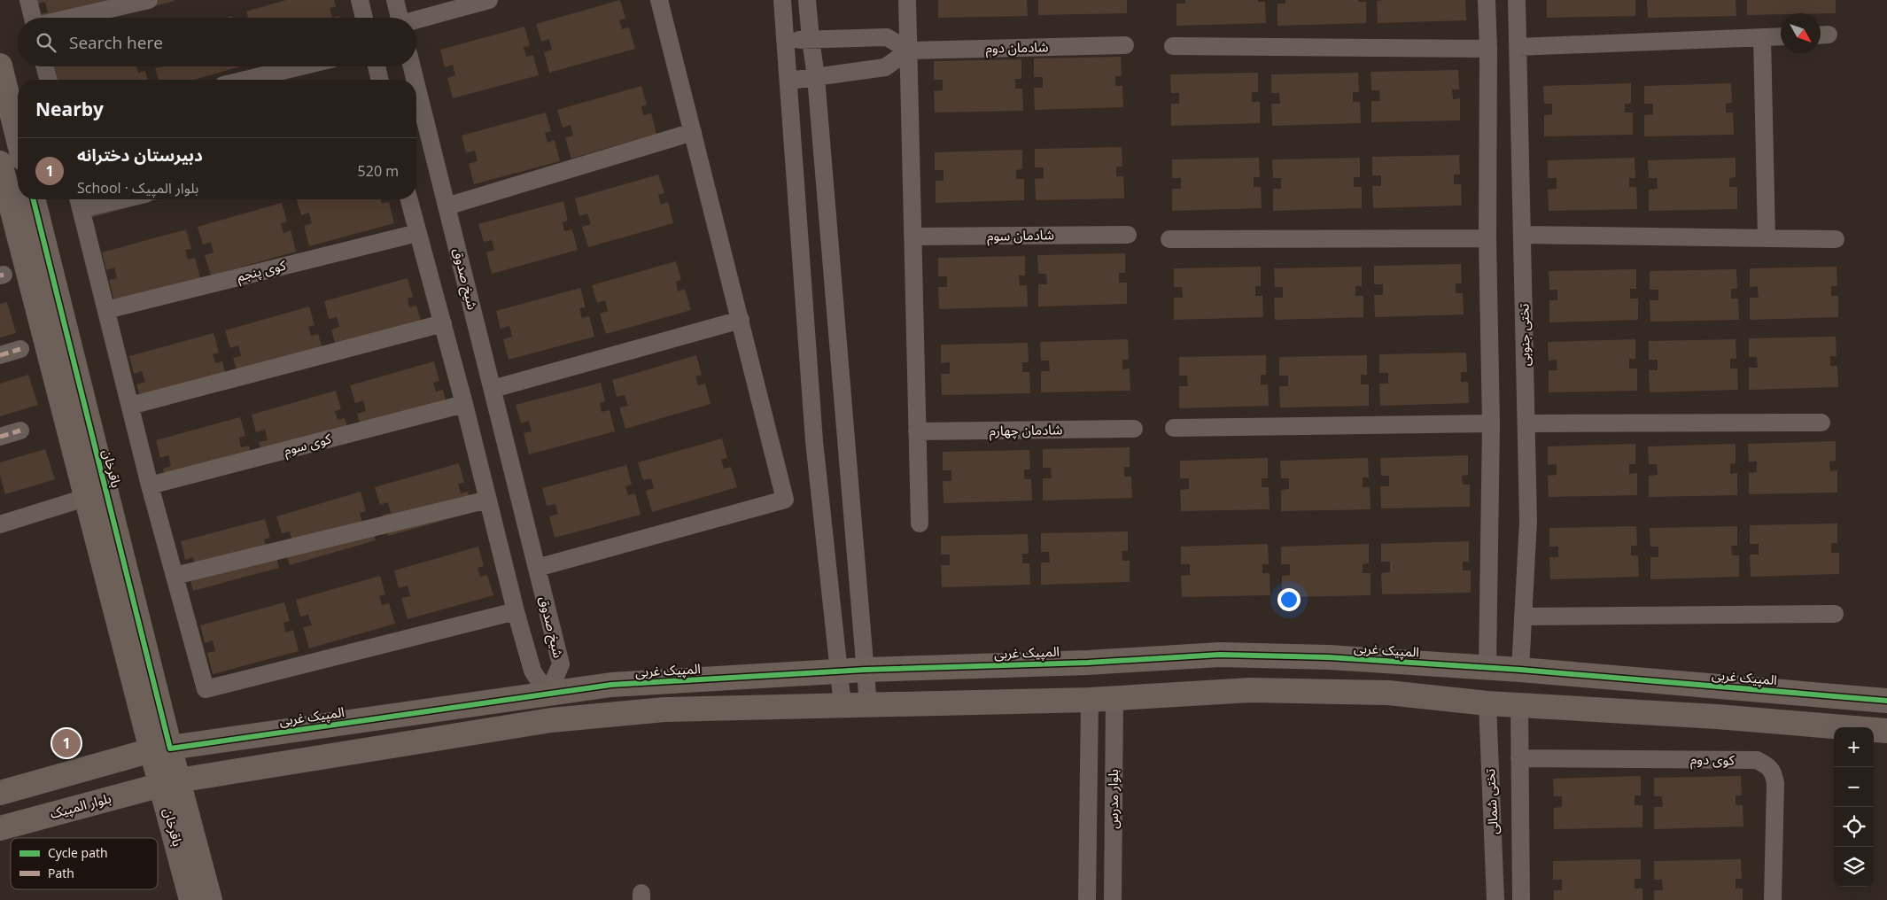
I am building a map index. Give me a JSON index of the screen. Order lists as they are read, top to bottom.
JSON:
{
  "streets": {
    "street": [
      "شادمان دوم",
      "شادمان سوم",
      "کوی پنجم",
      "شیخ صدوق",
      "تختی جنوبی",
      "شادمان چهارم",
      "کوی سوم",
      "باقرخان",
      "المپیک غربی",
      "کوی دوم",
      "بلوار مدرس",
      "تختی شمالی",
      "بلوار المپیک"
    ]
  },
  "crossings": [
    ["شیخ صدوق", "المپیک غربی"],
    ["تختی جنوبی", "المپیک غربی"],
    ["باقرخان", "المپیک غربی"],
    ["باقرخان", "بلوار المپیک"],
    ["کوی دوم", "تختی شمالی"]
  ],
  "legend": ["Cycle path", "Path"],
  "north": "bottom right",
  "page": {
    "search": "Search here",
    "heading": "Nearby",
    "list": [
      {
        "mark": "1",
        "name": "دبیرستان دخترانه",
        "note": "School · بلوار المپیک",
        "value": "520 m"
      }
    ],
    "map_buttons": ["+", "−"],
    "pins": "1"
  }
}
